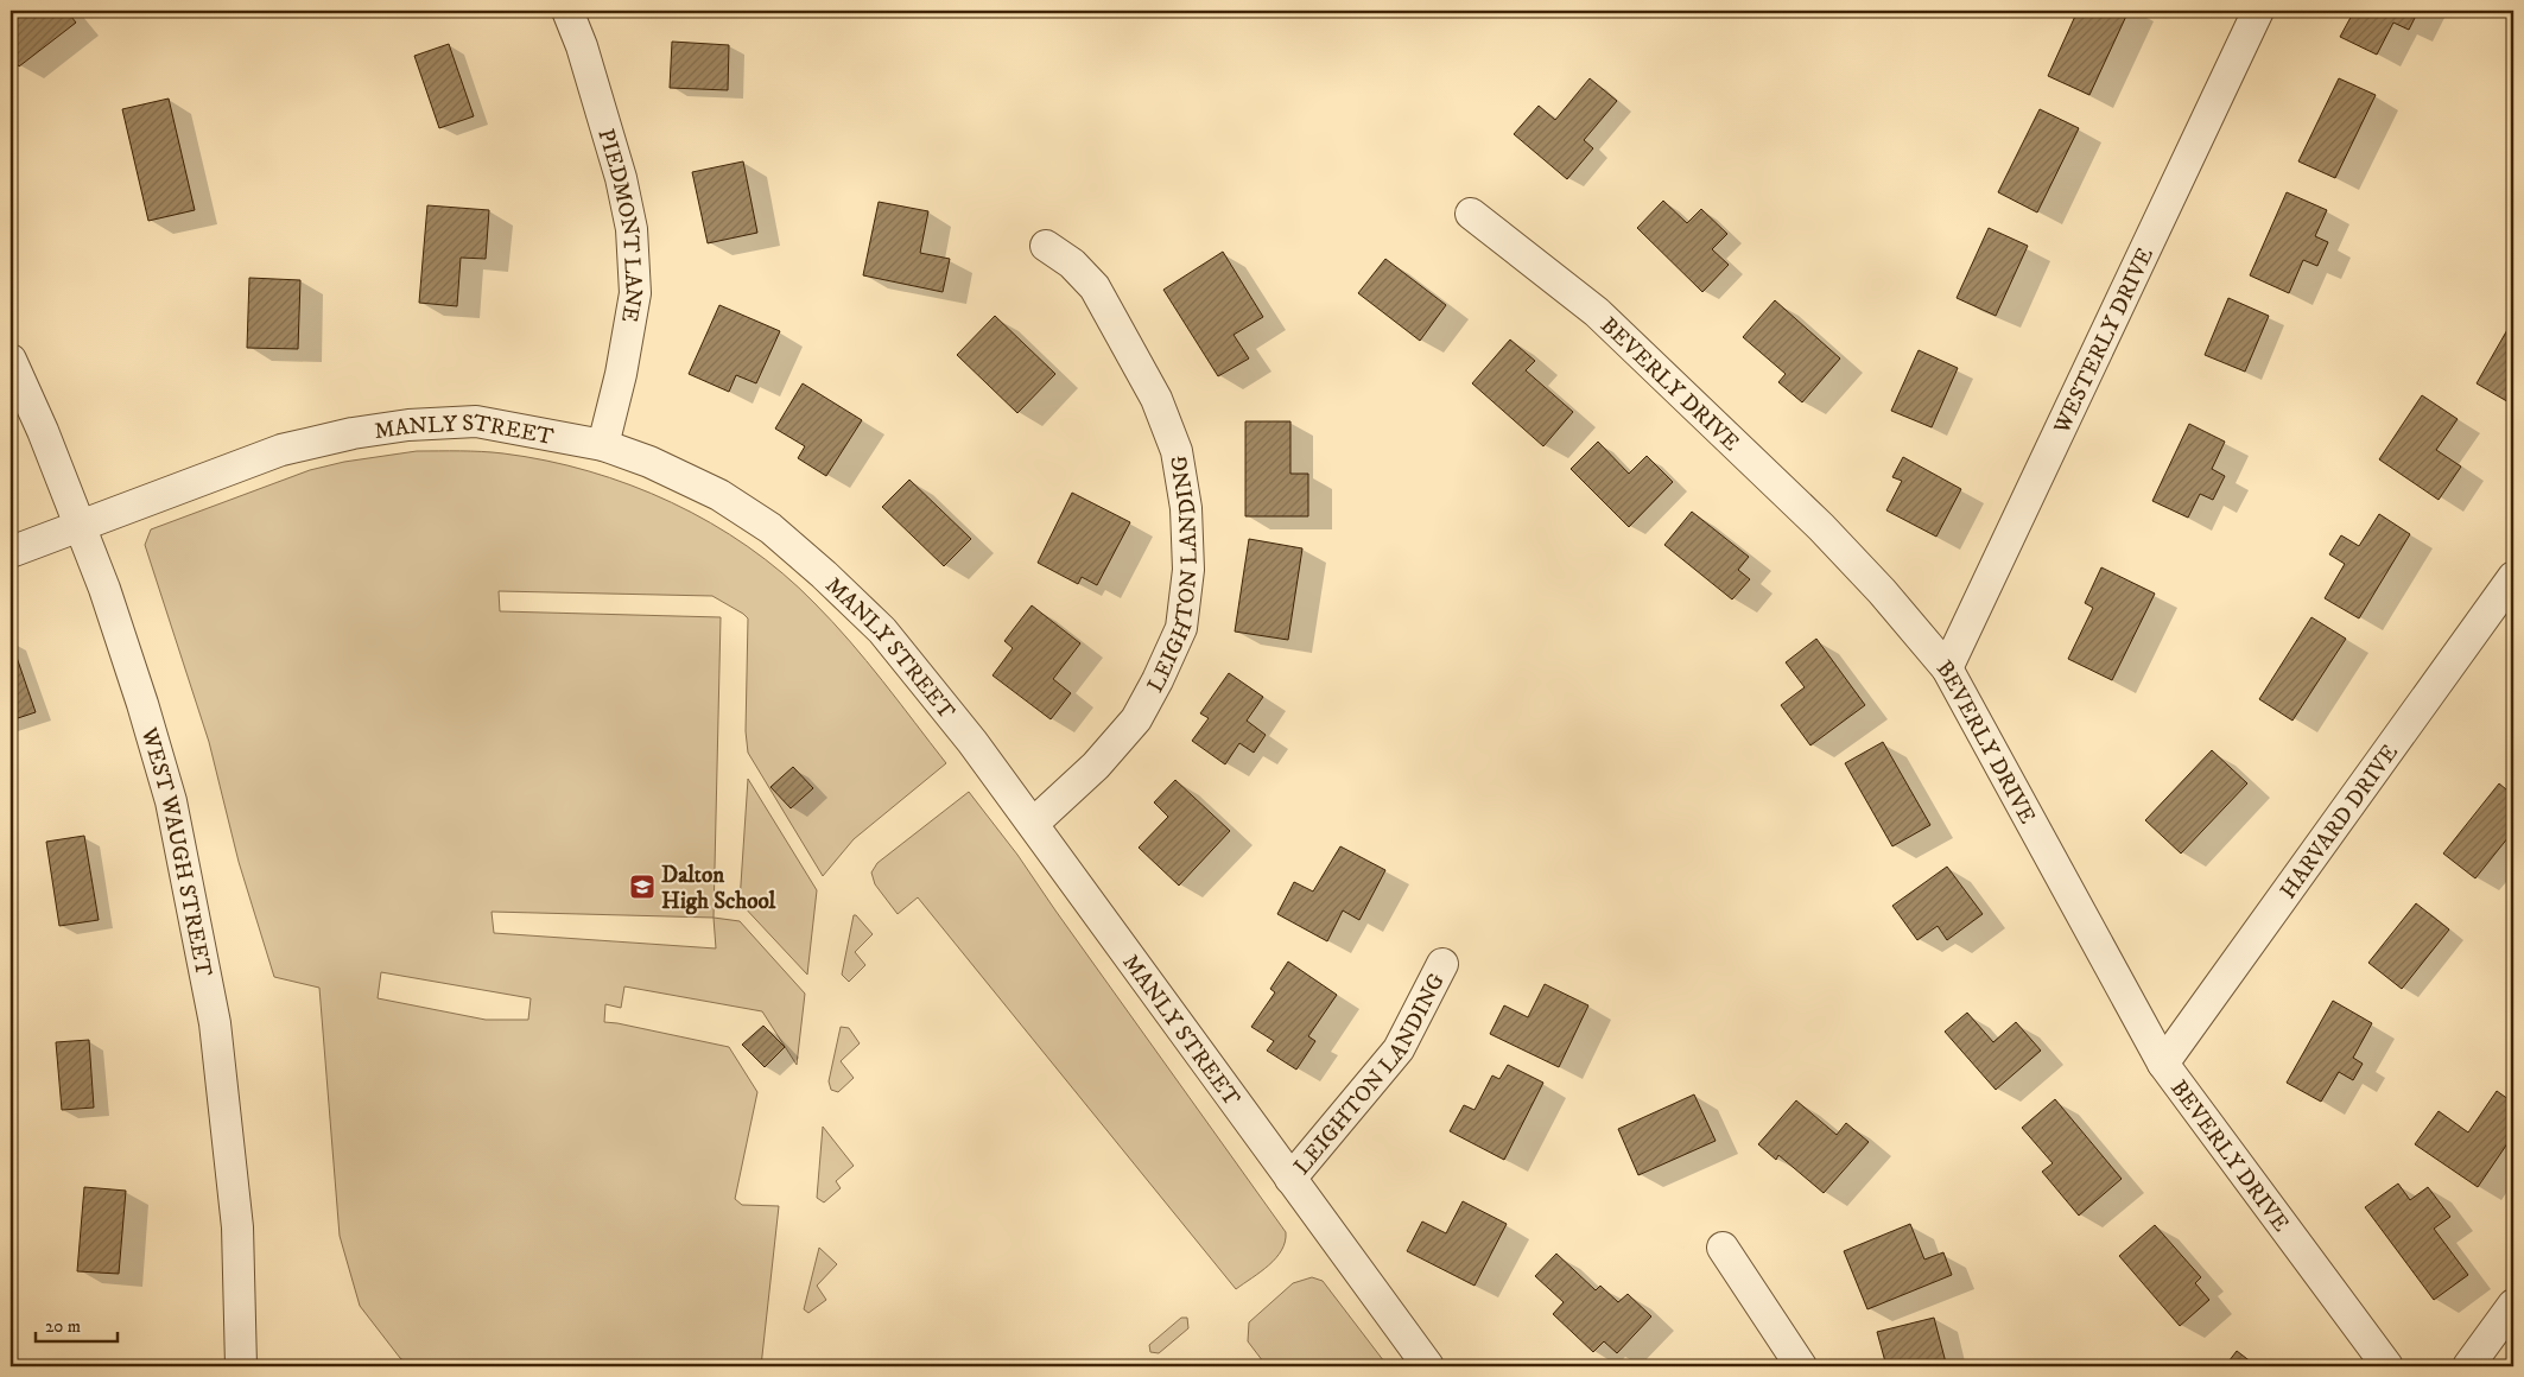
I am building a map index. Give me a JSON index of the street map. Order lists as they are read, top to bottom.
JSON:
{
  "streets": {
    "street": [
      "PIEDMONT LANE",
      "WESTERLY DRIVE",
      "BEVERLY DRIVE",
      "MANLY STREET",
      "LEIGHTON LANDING",
      "HARVARD DRIVE",
      "WEST WAUGH STREET"
    ]
  },
  "crossings": [
    ["PIEDMONT LANE", "MANLY STREET"],
    ["WESTERLY DRIVE", "BEVERLY DRIVE"],
    ["BEVERLY DRIVE", "HARVARD DRIVE"],
    ["MANLY STREET", "LEIGHTON LANDING"],
    ["MANLY STREET", "WEST WAUGH STREET"]
  ],
  "places": {
    "school or university": ["Dalton High School"]
  },
  "scale_bar": "20 m"
}
